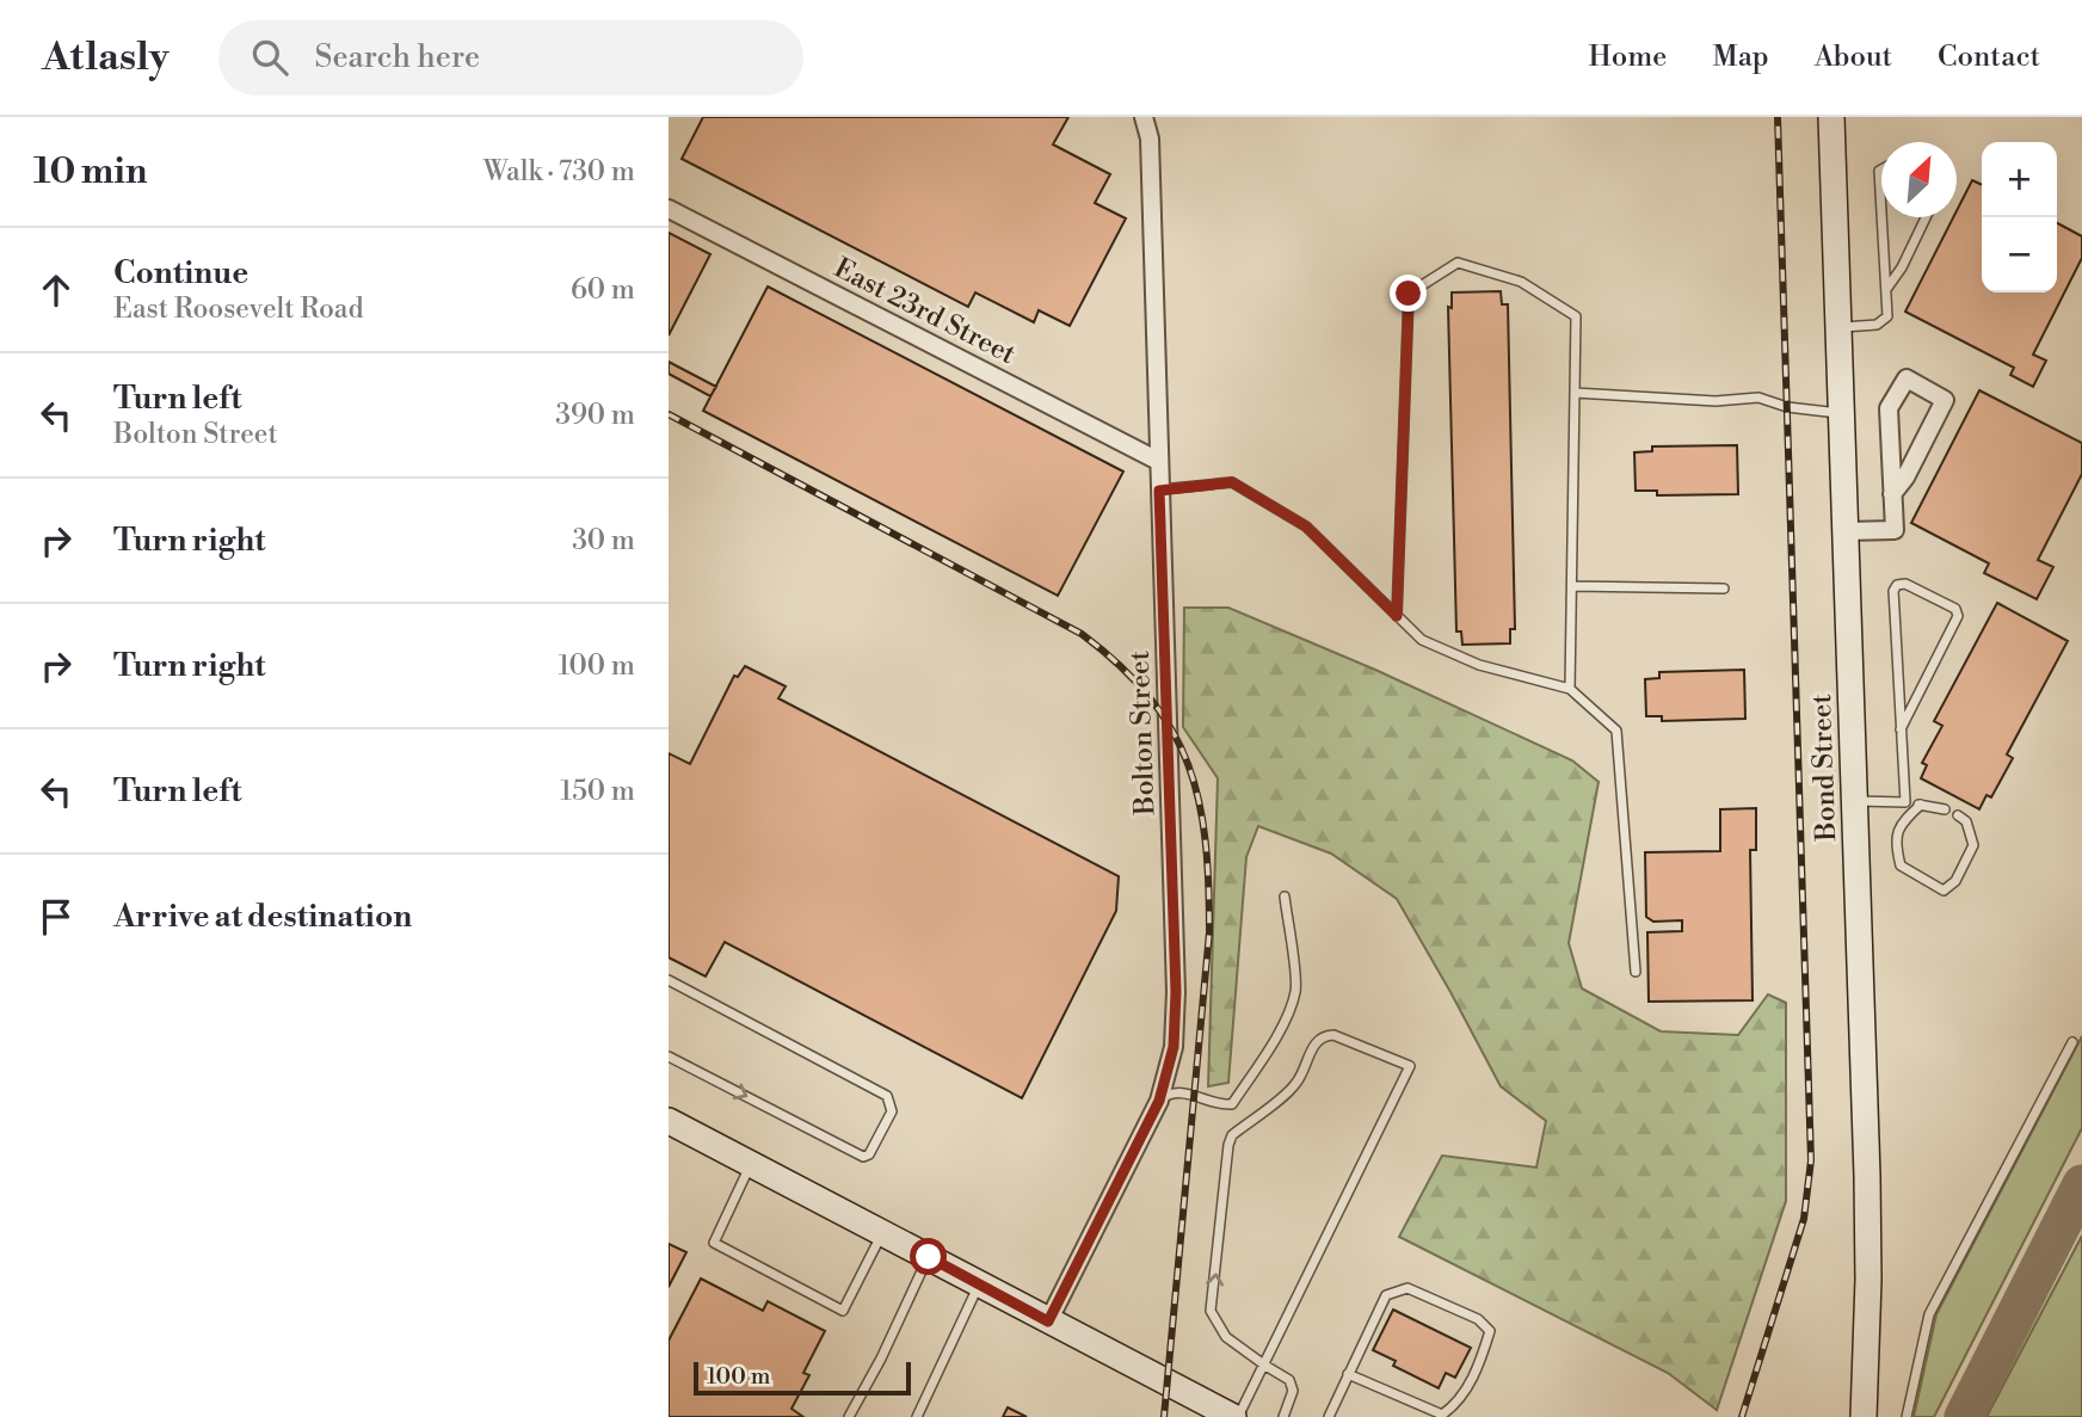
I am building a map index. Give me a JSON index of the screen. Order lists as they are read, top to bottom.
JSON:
{
  "streets": {
    "street": ["East 23rd Street", "Bolton Street", "Bond Street"]
  },
  "crossings": [
    ["East 23rd Street", "Bolton Street"]
  ],
  "scale_bar": "100 m",
  "north": "top right",
  "page": {
    "header": "Atlasly",
    "search": "Search here",
    "nav": [
      "Home",
      "Map",
      "About",
      "Contact"
    ],
    "heading": ["10 min", "Walk · 730 m"],
    "map_buttons": ["+", "−"],
    "list": [
      ["Continue", "East Roosevelt Road", "60 m"],
      ["Turn left", "Bolton Street", "390 m"],
      ["Turn right", "30 m"],
      ["Turn right", "100 m"],
      ["Turn left", "150 m"],
      "Arrive at destination"
    ],
    "scale": "100 m"
  }
}
